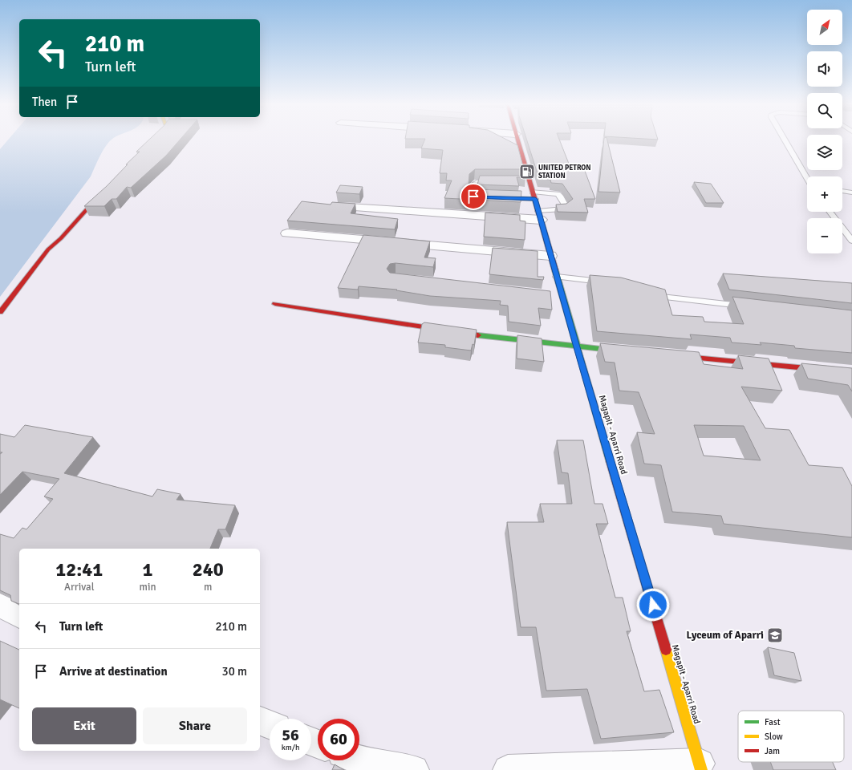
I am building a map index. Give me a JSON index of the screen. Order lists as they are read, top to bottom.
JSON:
{
  "streets": {
    "main road": ["Magapit - Aparri Road"]
  },
  "places": {
    "fuel station": ["UNITED PETRON STATION"],
    "school or university": ["Lyceum of Aparri"]
  },
  "legend": ["Fast", "Slow", "Jam"],
  "north": "top right",
  "page": {
    "map_buttons": ["+", "−"],
    "turn": ["210 m", "Turn left"],
    "then": "Then",
    "eta": [
      "12:41",
      "Arrival",
      "1",
      "min",
      "240",
      "m"
    ],
    "list": [
      {
        "name": "Turn left",
        "value": "210 m"
      },
      {
        "name": "Arrive at destination",
        "value": "30 m"
      }
    ],
    "buttons": ["Exit", "Share"],
    "speed": "56 km/h",
    "limit": "60"
  }
}
